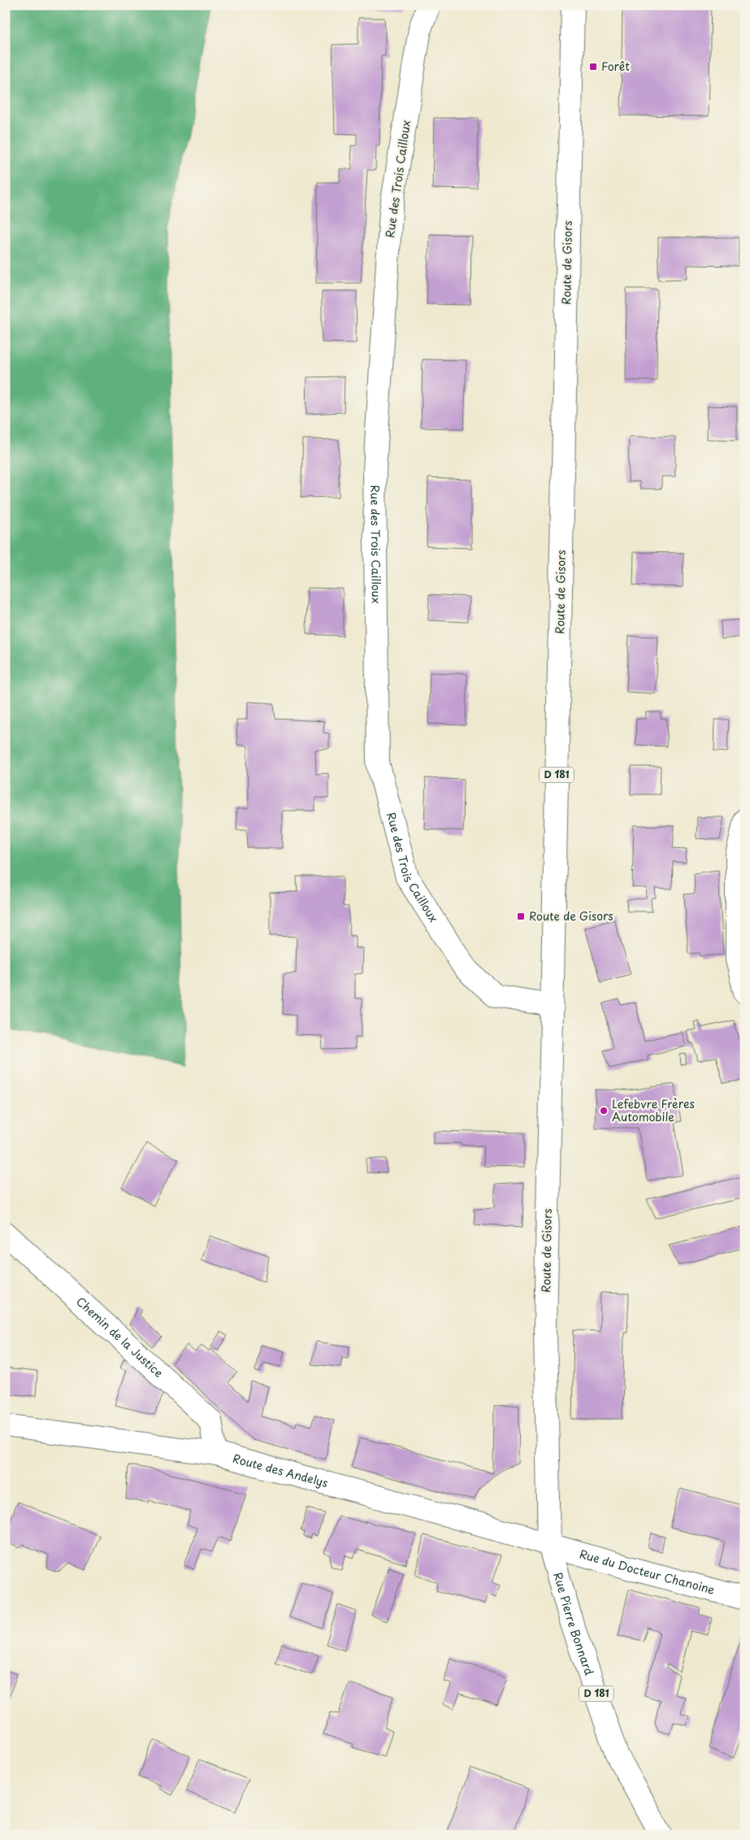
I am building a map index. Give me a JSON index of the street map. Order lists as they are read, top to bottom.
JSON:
{
  "streets": {
    "main road": [
      "Rue des Trois Cailloux",
      "Route de Gisors",
      "D 181",
      "Chemin de la Justice",
      "Route des Andelys",
      "Rue du Docteur Chanoine",
      "Rue Pierre Bonnard"
    ]
  },
  "crossings": [
    ["Rue des Trois Cailloux", "Route de Gisors"],
    ["Route de Gisors", "Route des Andelys"],
    ["Route de Gisors", "Rue du Docteur Chanoine"],
    ["Route de Gisors", "Rue Pierre Bonnard"],
    ["Chemin de la Justice", "Route des Andelys"],
    ["Route des Andelys", "Rue du Docteur Chanoine"],
    ["Route des Andelys", "Rue Pierre Bonnard"],
    ["Rue du Docteur Chanoine", "Rue Pierre Bonnard"]
  ],
  "places": {
    "transit": ["Forêt", "Route de Gisors"],
    "other": ["Lefebvre Frères Automobile"]
  }
}
